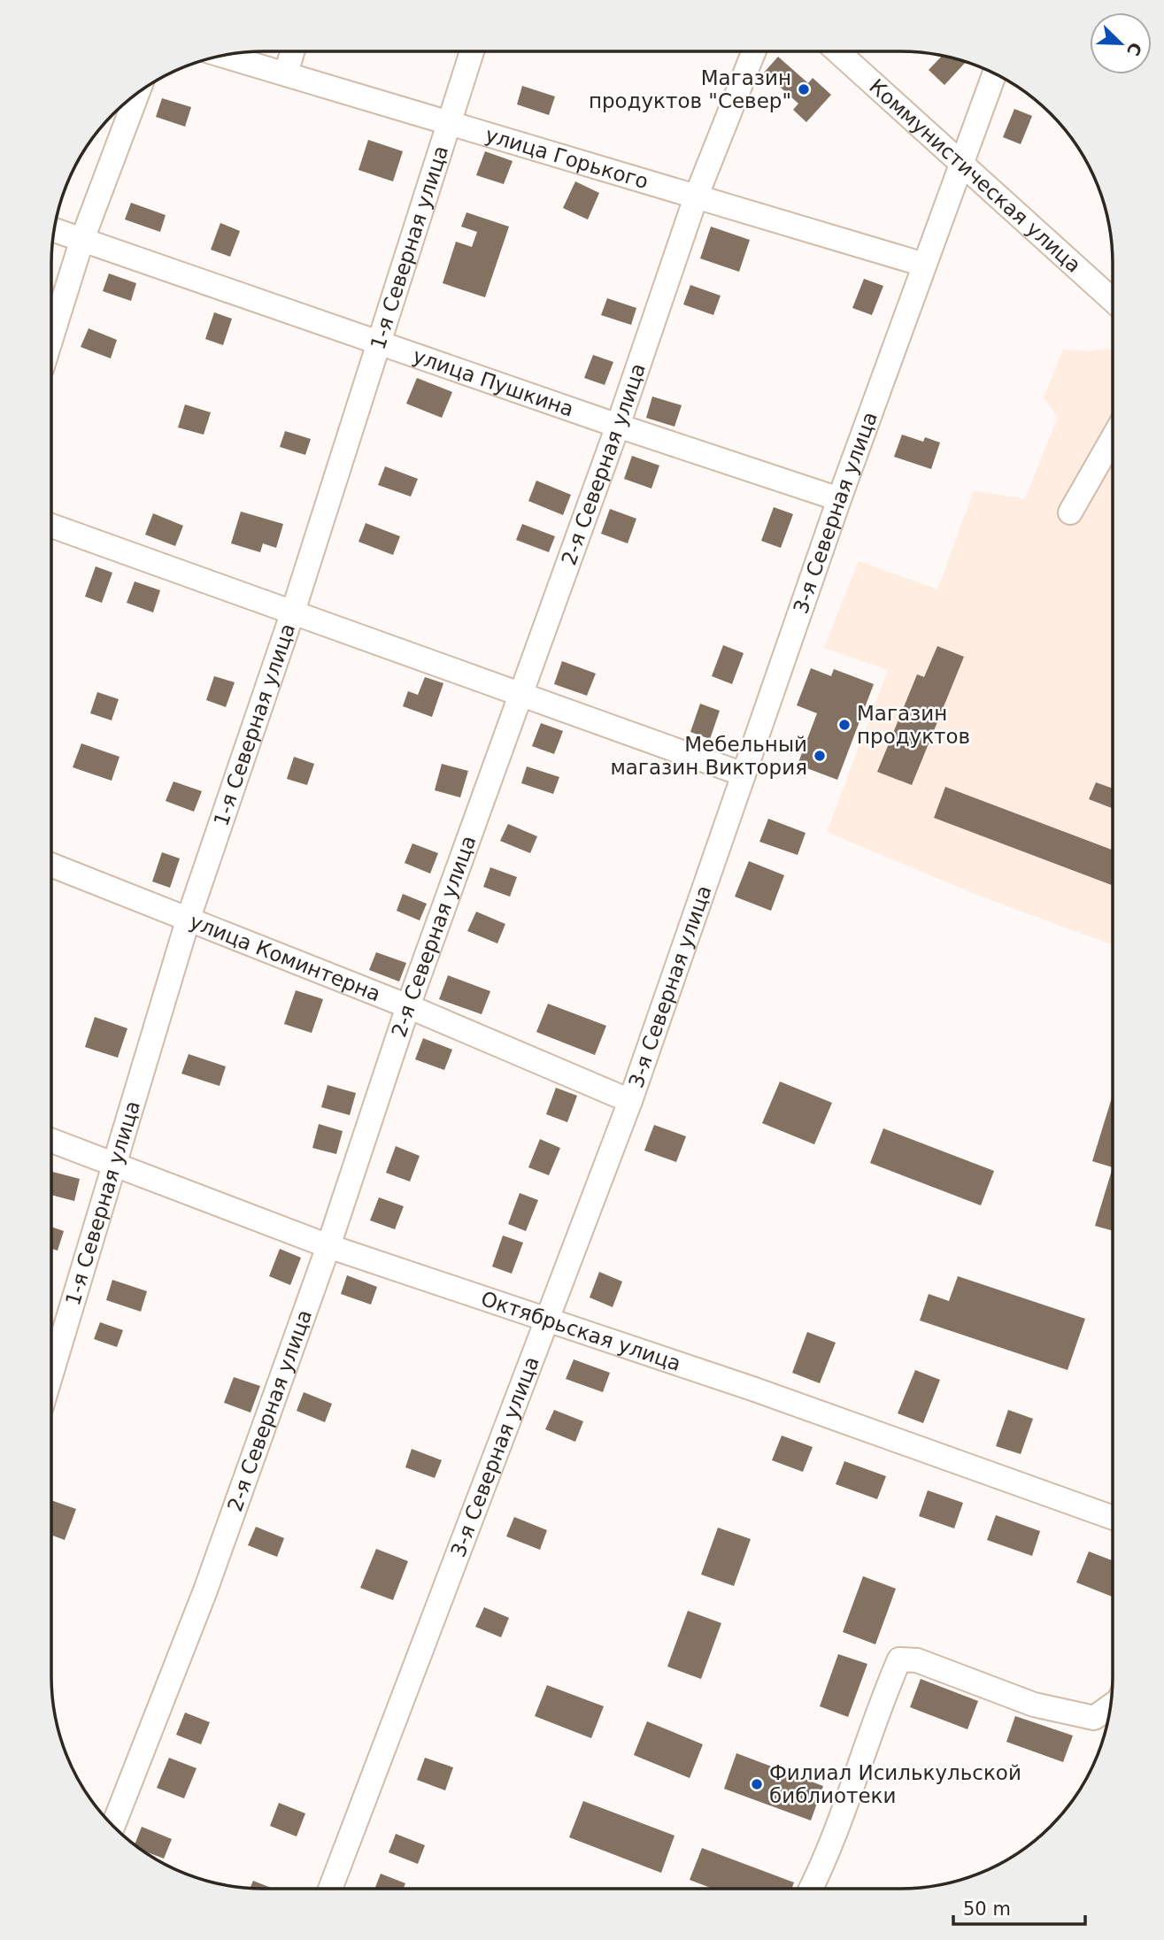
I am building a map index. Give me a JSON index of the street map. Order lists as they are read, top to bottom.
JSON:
{
  "streets": {
    "street": [
      "улица Горького",
      "Коммунистическая улица",
      "1-я Северная улица",
      "улица Пушкина",
      "2-я Северная улица",
      "3-я Северная улица",
      "улица Коминтерна",
      "Октябрьская улица"
    ]
  },
  "crossings": [
    ["улица Горького", "1-я Северная улица"],
    ["улица Горького", "2-я Северная улица"],
    ["улица Горького", "3-я Северная улица"],
    ["Коммунистическая улица", "3-я Северная улица"],
    ["1-я Северная улица", "улица Пушкина"],
    ["1-я Северная улица", "улица Коминтерна"],
    ["1-я Северная улица", "Октябрьская улица"],
    ["улица Пушкина", "2-я Северная улица"],
    ["улица Пушкина", "3-я Северная улица"],
    ["2-я Северная улица", "улица Коминтерна"],
    ["2-я Северная улица", "Октябрьская улица"],
    ["3-я Северная улица", "улица Коминтерна"],
    ["3-я Северная улица", "Октябрьская улица"]
  ],
  "places": [
    "Магазин продуктов \"Север\"",
    "Магазин продуктов",
    "Мебельный магазин Виктория",
    "Филиал Исилькульской библиотеки"
  ],
  "scale_bar": "50 m",
  "north": "bottom right"
}
